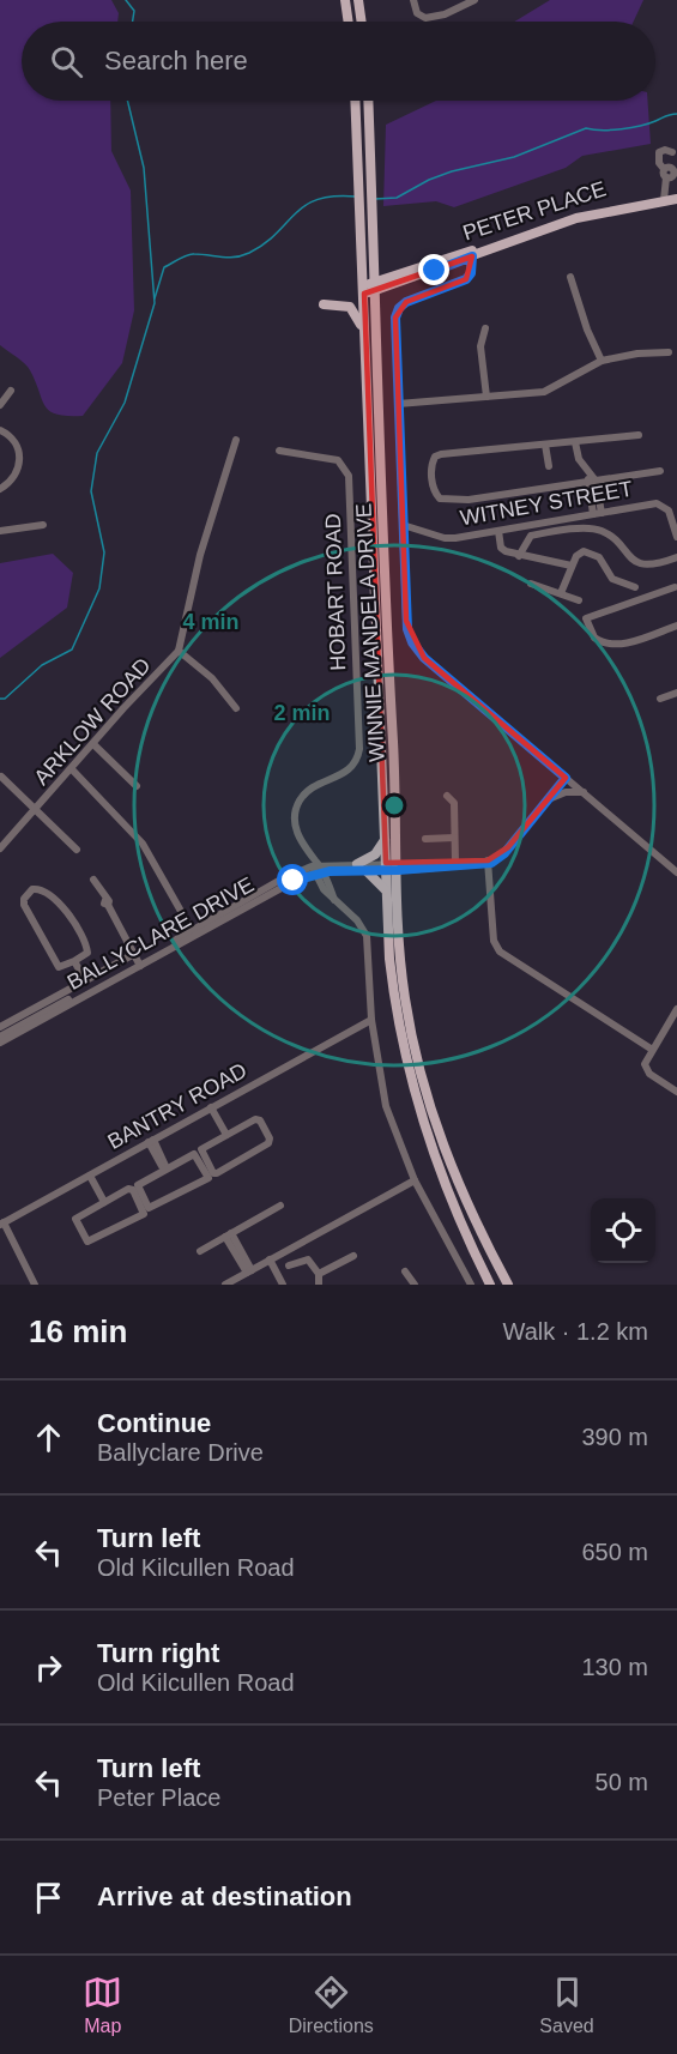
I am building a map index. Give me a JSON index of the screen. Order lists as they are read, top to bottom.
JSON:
{
  "streets": {
    "main road": ["PETER PLACE", "WINNIE MANDELA DRIVE"],
    "street": [
      "WITNEY STREET",
      "HOBART ROAD",
      "ARKLOW ROAD",
      "BALLYCLARE DRIVE",
      "BANTRY ROAD"
    ]
  },
  "crossings": [
    ["PETER PLACE", "WINNIE MANDELA DRIVE"],
    ["HOBART ROAD", "BALLYCLARE DRIVE"],
    ["HOBART ROAD", "BANTRY ROAD"],
    ["WINNIE MANDELA DRIVE", "BALLYCLARE DRIVE"]
  ],
  "page": {
    "search": "Search here",
    "heading": ["16 min", "Walk · 1.2 km"],
    "list": [
      ["Continue", "Ballyclare Drive", "390 m"],
      ["Turn left", "Old Kilcullen Road", "650 m"],
      ["Turn right", "Old Kilcullen Road", "130 m"],
      ["Turn left", "Peter Place", "50 m"],
      "Arrive at destination"
    ],
    "nav": ["Map", "Directions", "Saved"]
  },
  "rings": ["4 min", "2 min"]
}
